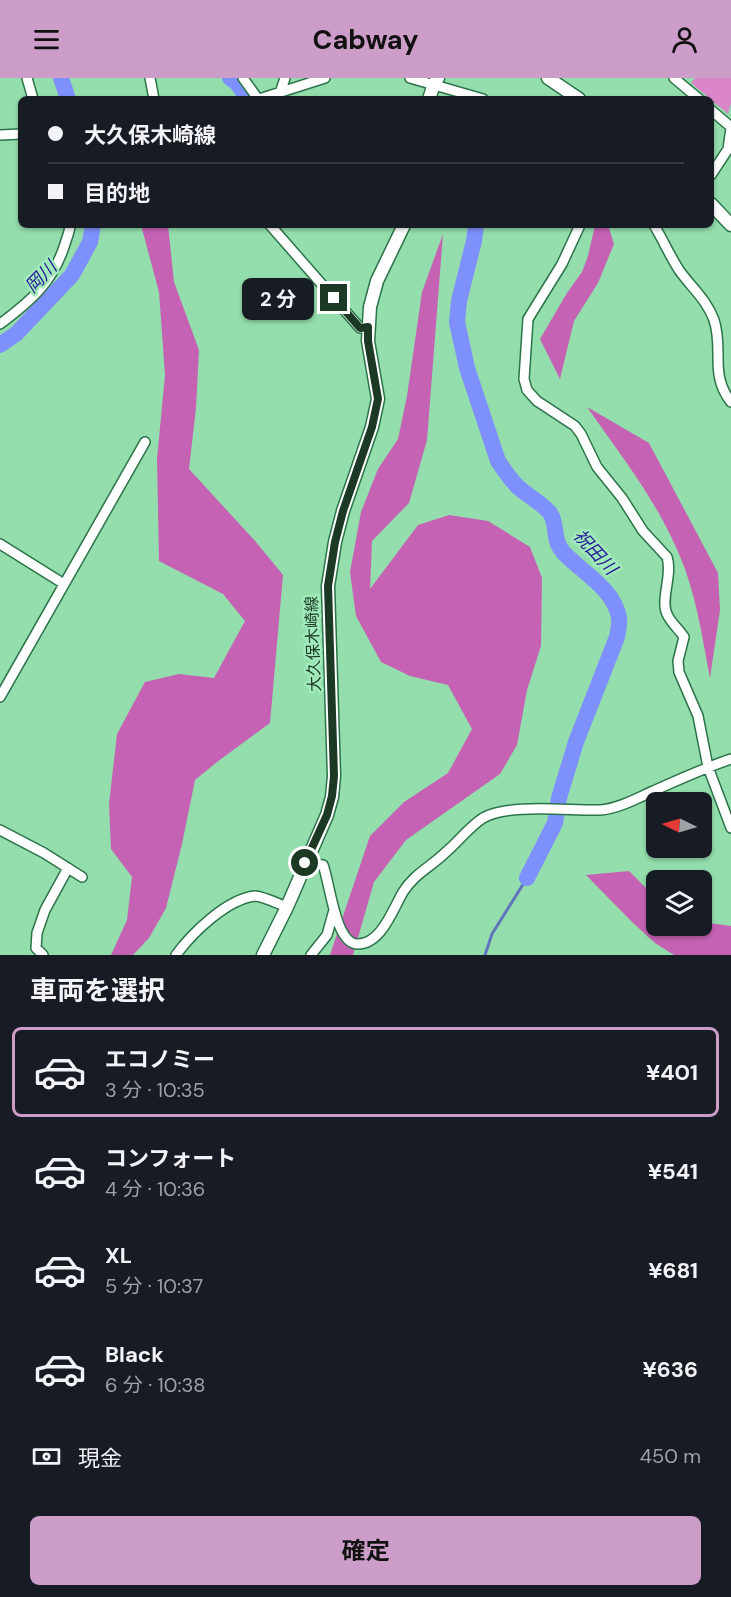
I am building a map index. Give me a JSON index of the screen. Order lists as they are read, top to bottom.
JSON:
{
  "streets": {
    "main road": ["大久保木崎線"]
  },
  "water": ["岡川", "祝田川"],
  "north": "left",
  "page": {
    "header": "Cabway",
    "banner": ["大久保木崎線", "目的地"],
    "bubble": "2 分",
    "heading": "車両を選択",
    "list": [
      {
        "name": "エコノミー",
        "note": "3 分 · 10:35",
        "value": "¥401"
      },
      {
        "name": "コンフォート",
        "note": "4 分 · 10:36",
        "value": "¥541"
      },
      {
        "name": "XL",
        "note": "5 分 · 10:37",
        "value": "¥681"
      },
      {
        "name": "Black",
        "note": "6 分 · 10:38",
        "value": "¥636"
      }
    ],
    "pay": ["現金", "450 m"],
    "buttons": "確定"
  }
}
